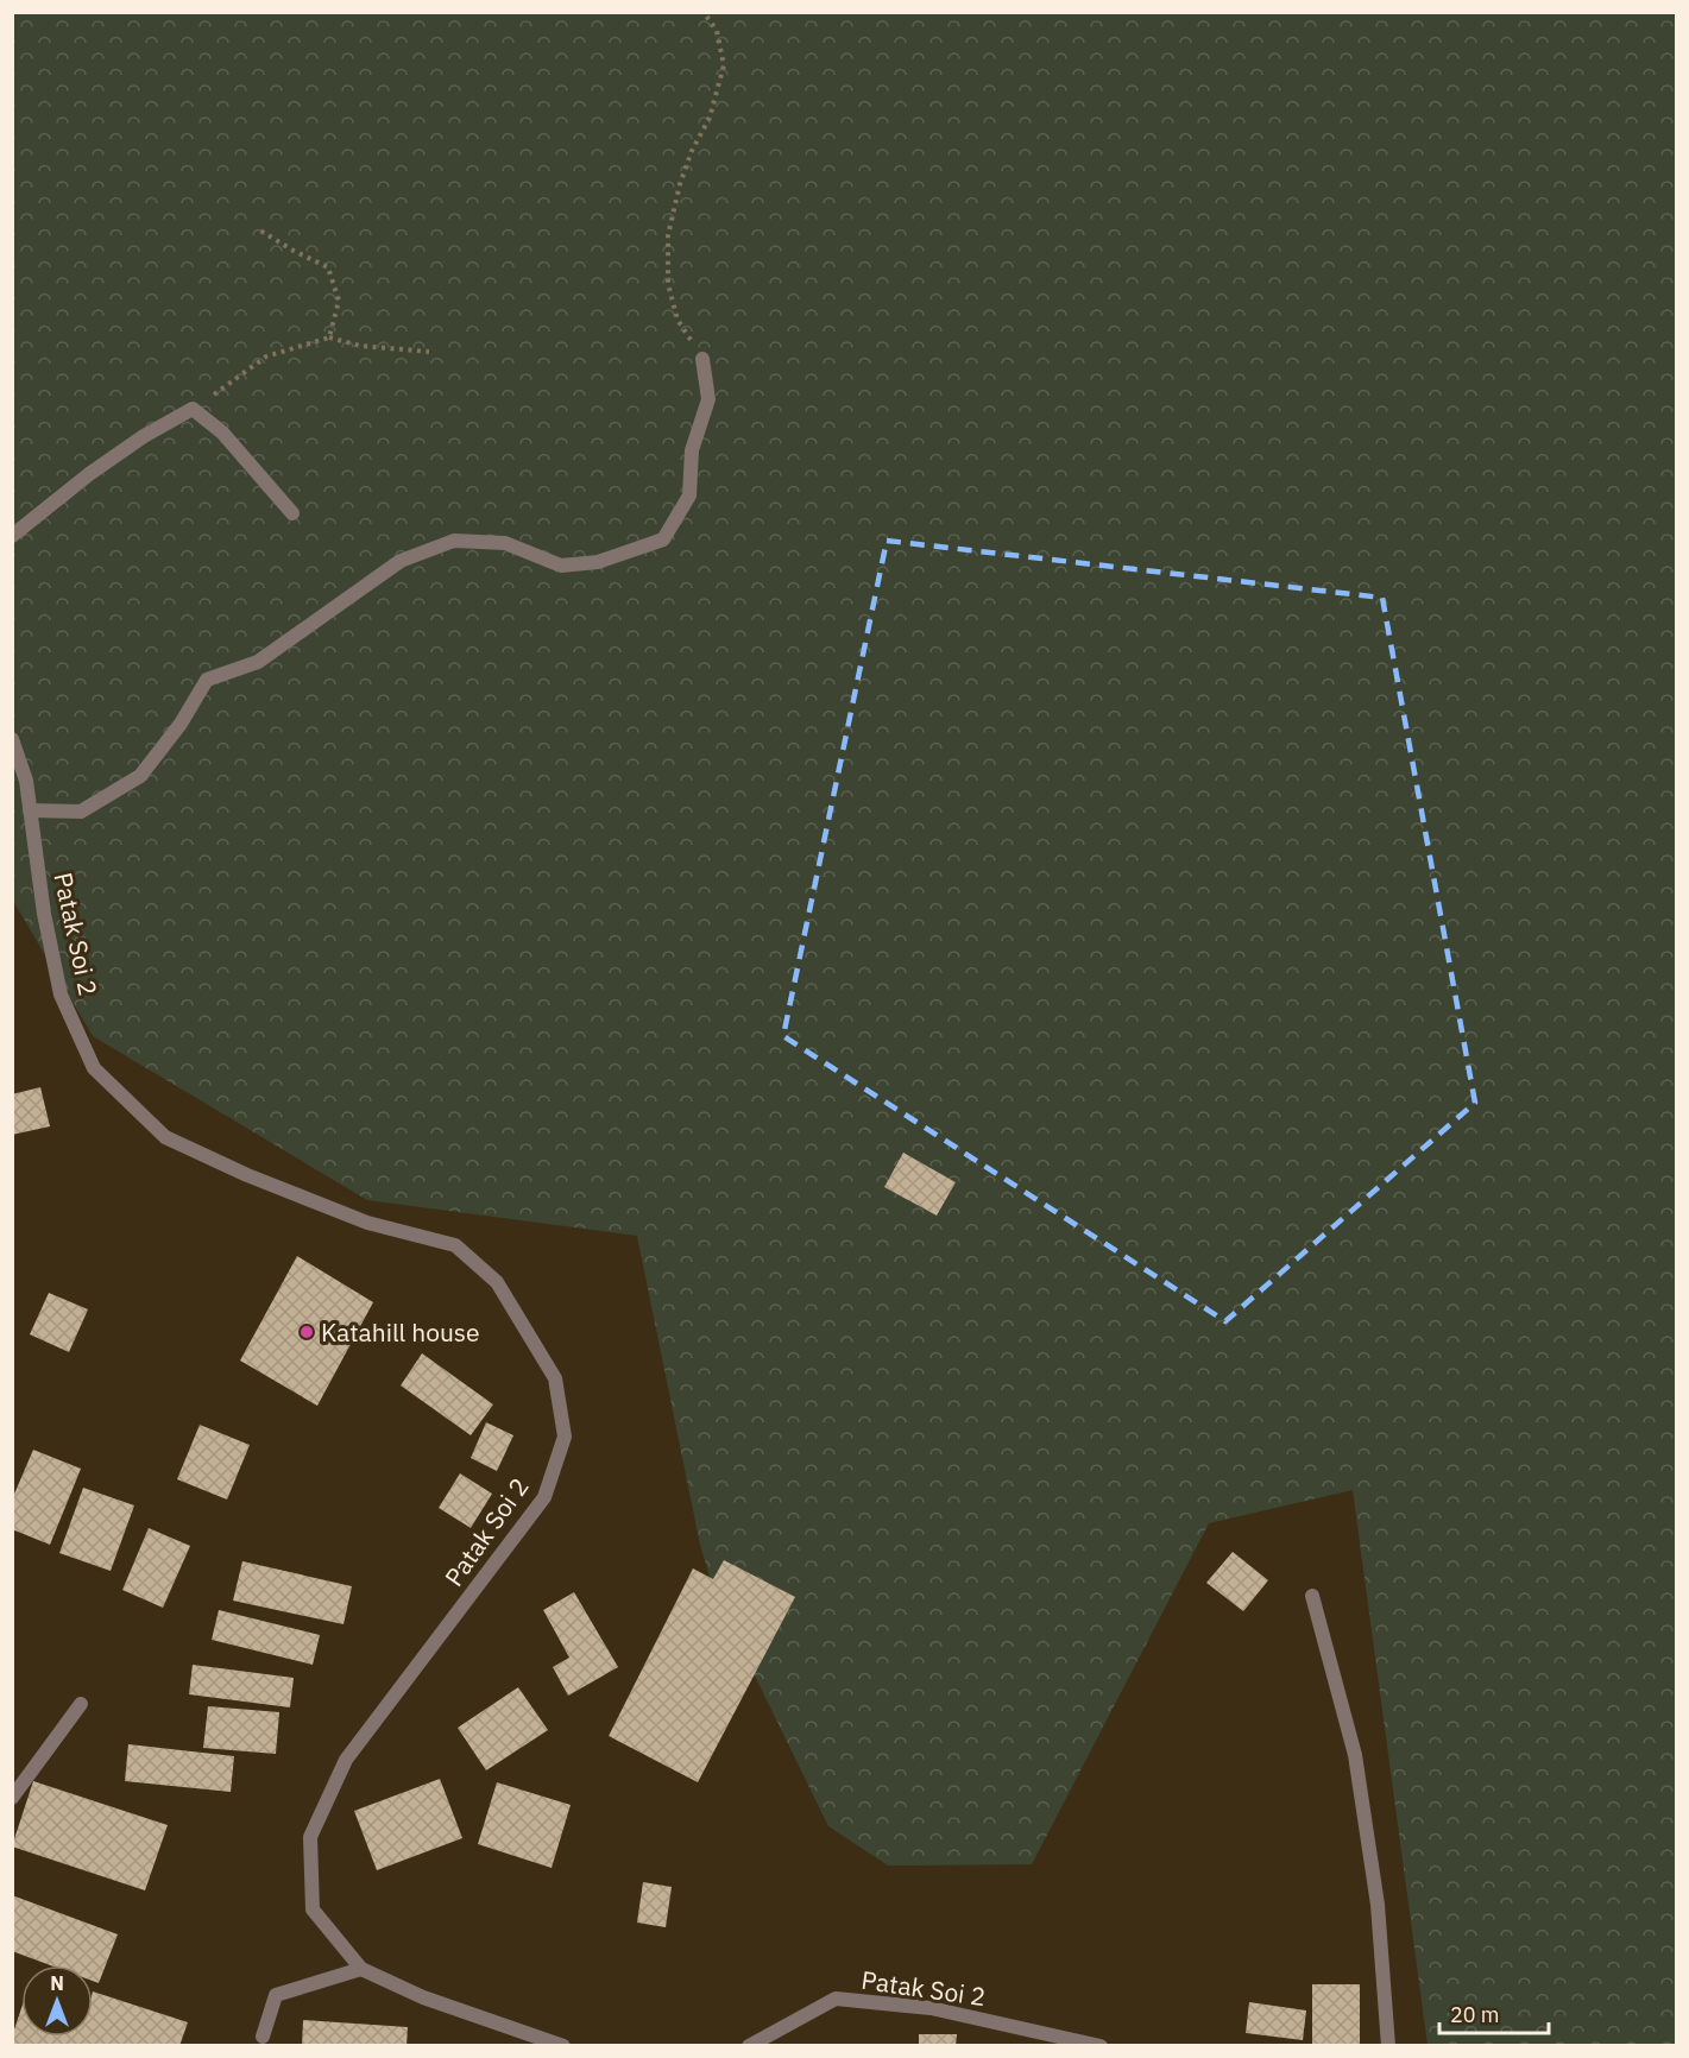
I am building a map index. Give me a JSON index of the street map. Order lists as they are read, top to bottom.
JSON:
{
  "streets": {
    "street": ["Patak Soi 2"]
  },
  "places": ["Katahill house"],
  "scale_bar": "20 m",
  "north": "top"
}
